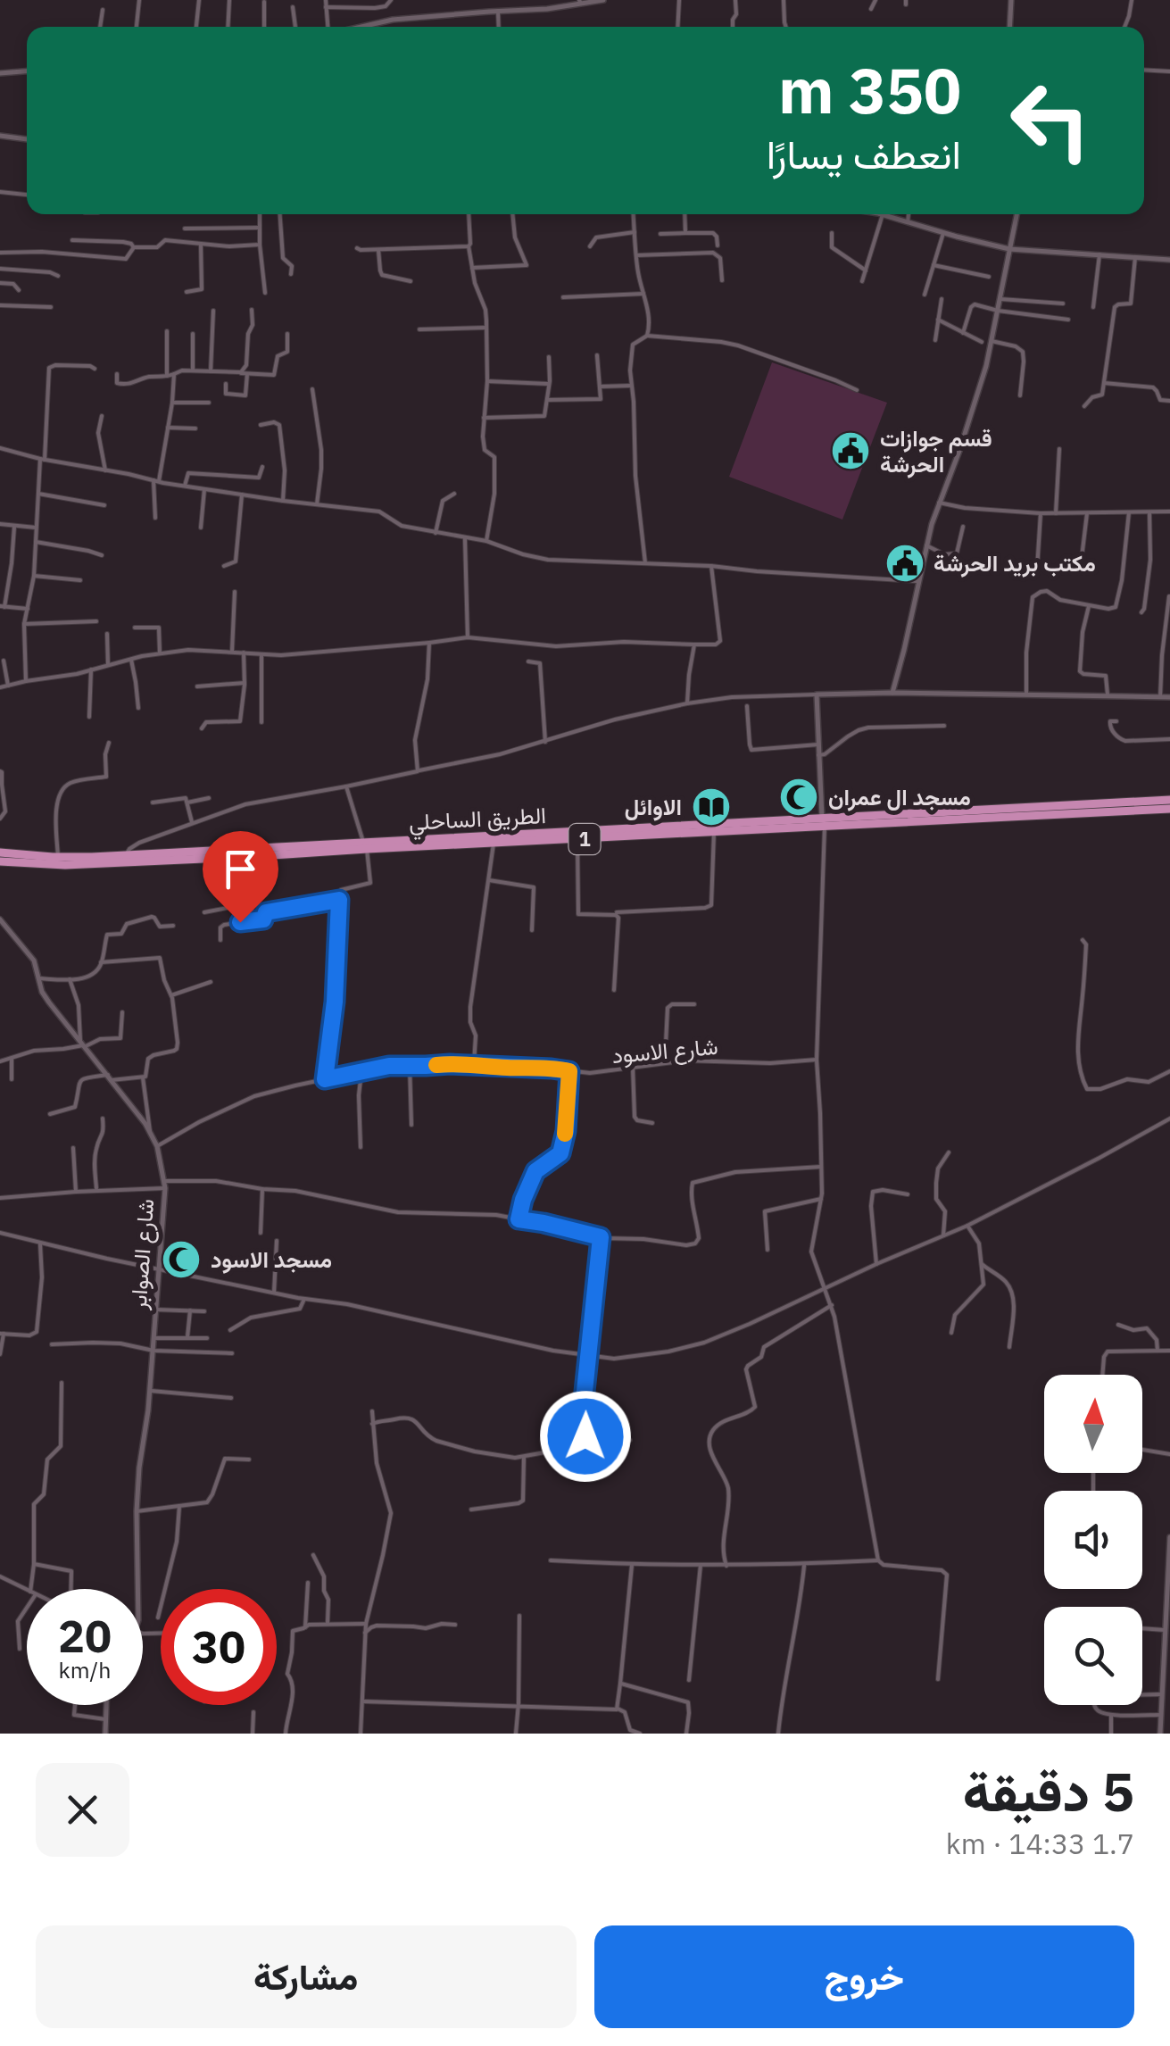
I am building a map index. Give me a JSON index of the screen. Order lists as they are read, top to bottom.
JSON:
{
  "streets": {
    "highway": ["الطريق الساحلي", "1"],
    "street": ["شارع الاسود", "شارع الصوابر"]
  },
  "crossings": [
    ["شارع الاسود", "شارع الصوابر"]
  ],
  "places": {
    "public building": ["قسم جوازات الحرشة", "مكتب بريد الحرشة"],
    "mosque": ["مسجد ال عمران", "مسجد الاسود"],
    "library": ["الاوائل"]
  },
  "north": "top",
  "page": {
    "turn": ["350 m", "انعطف يسارًا"],
    "speed": "20 km/h",
    "limit": "30",
    "heading": ["5 دقيقة", "1.7 km · 14:33"],
    "buttons": ["خروج", "مشاركة"]
  }
}
